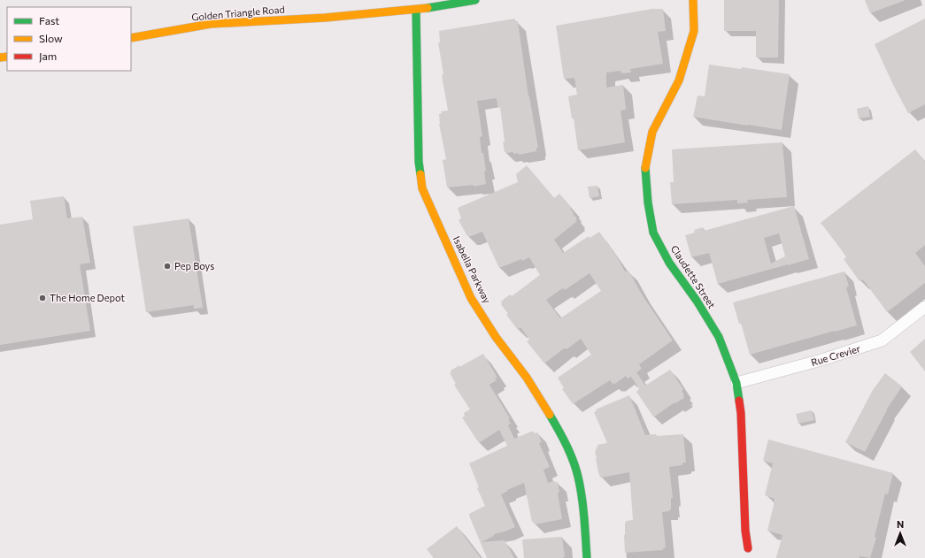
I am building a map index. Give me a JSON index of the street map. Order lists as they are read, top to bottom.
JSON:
{
  "streets": {
    "street": [
      "Golden Triangle Road",
      "Isabella Parkway",
      "Claudette Street",
      "Rue Crevier"
    ]
  },
  "crossings": [
    ["Golden Triangle Road", "Isabella Parkway"],
    ["Claudette Street", "Rue Crevier"]
  ],
  "places": ["Pep Boys", "The Home Depot"],
  "legend": ["Fast", "Slow", "Jam"],
  "north": "top"
}
